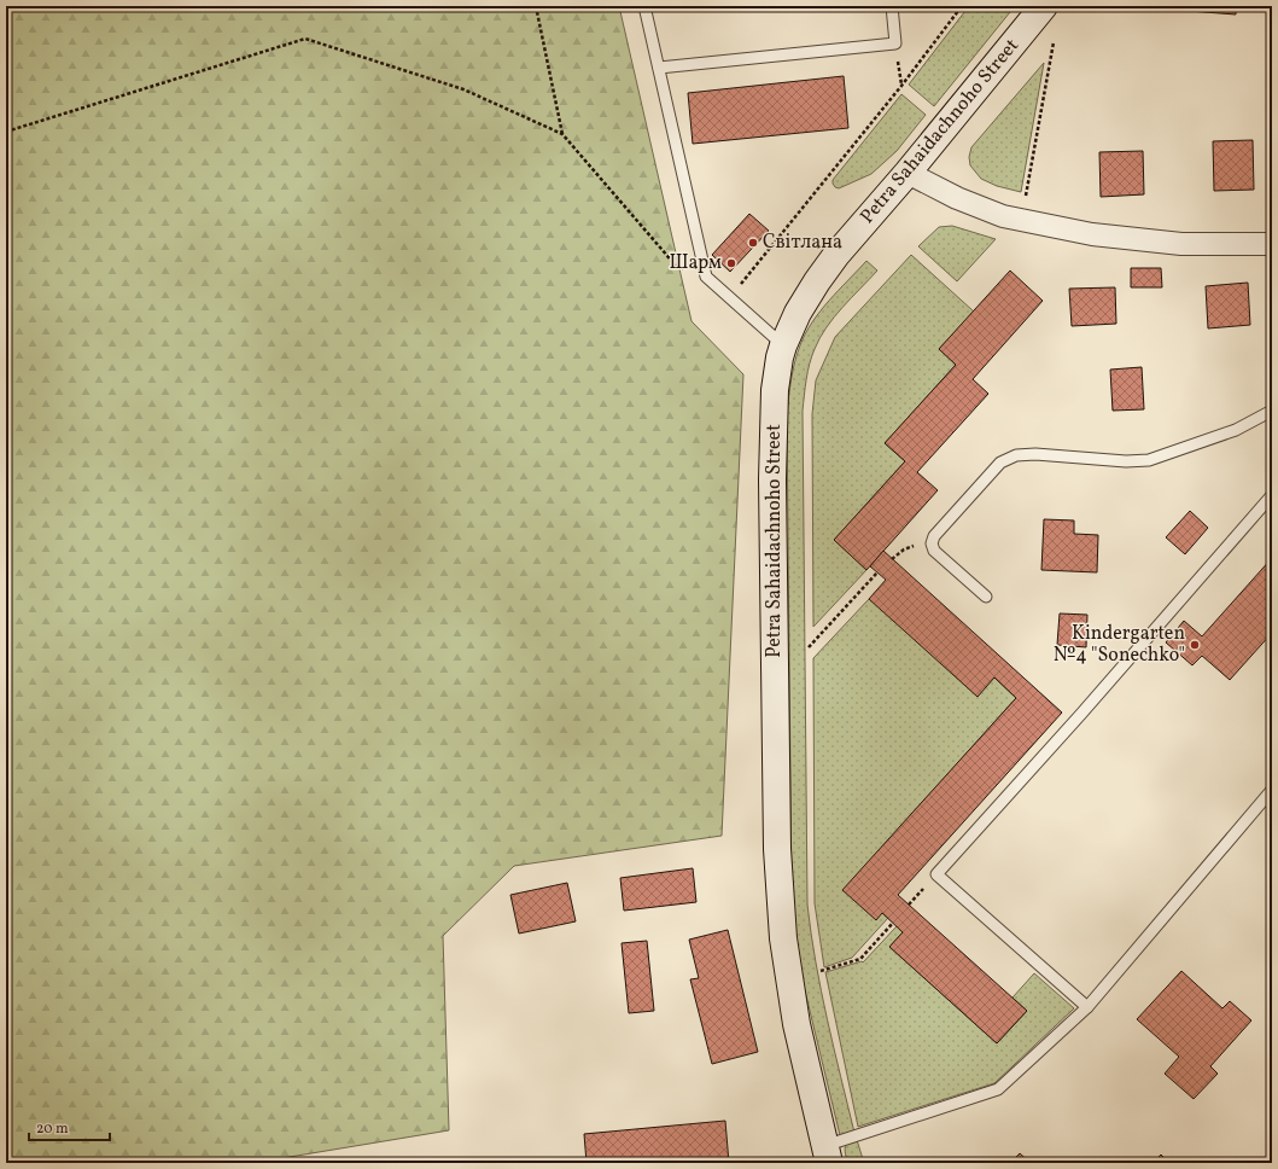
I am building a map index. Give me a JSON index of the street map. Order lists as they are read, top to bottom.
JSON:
{
  "streets": {
    "main road": ["Petra Sahaidachnoho Street"]
  },
  "places": ["Світлана", "Шарм", "Kindergarten №4 \"Sonechko\""],
  "scale_bar": "20 m"
}
